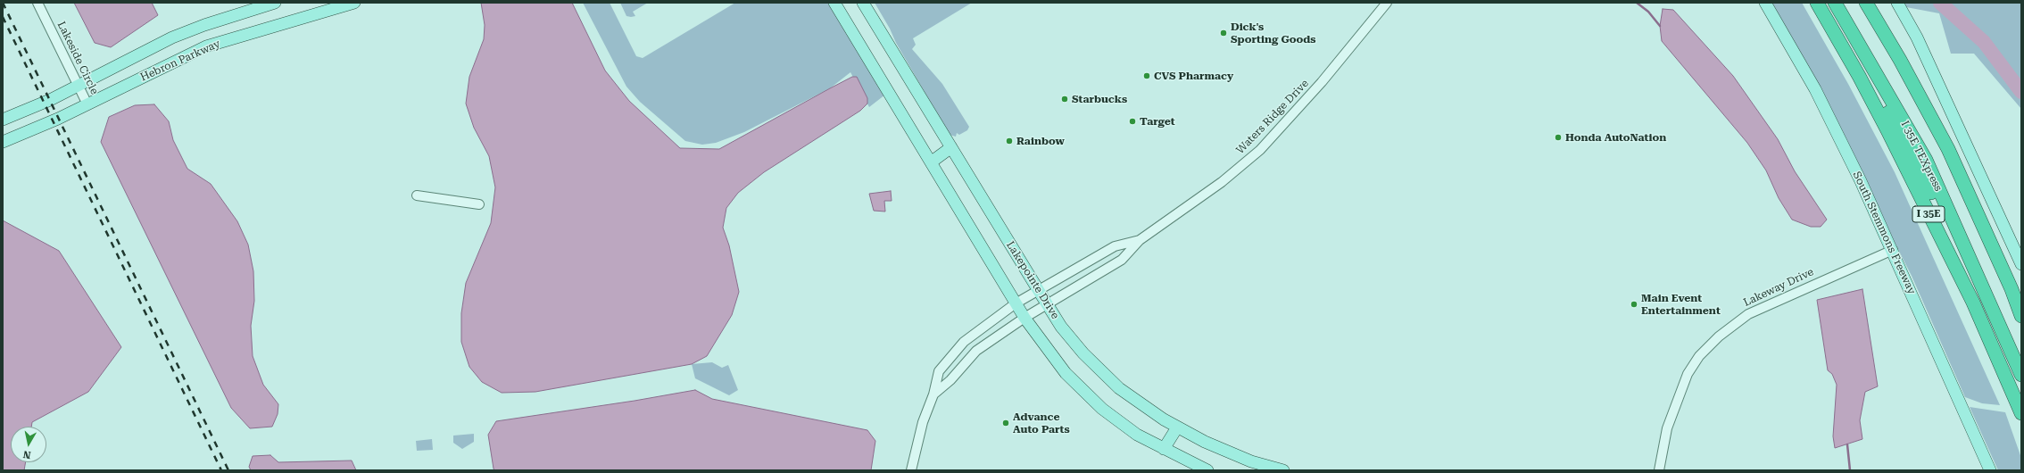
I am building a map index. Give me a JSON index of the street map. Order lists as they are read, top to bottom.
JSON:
{
  "streets": {
    "highway": ["I 35E TEXpress", "I 35E"],
    "main road": ["Hebron Parkway", "South Stemmons Freeway", "Lakepointe Drive"],
    "street": ["Lakeside Circle", "Waters Ridge Drive", "Lakeway Drive"]
  },
  "crossings": [
    ["Lakeside Circle", "Hebron Parkway"],
    ["Waters Ridge Drive", "Lakepointe Drive"],
    ["South Stemmons Freeway", "Lakeway Drive"]
  ],
  "places": [
    "Dick's Sporting Goods",
    "CVS Pharmacy",
    "Starbucks",
    "Target",
    "Honda AutoNation",
    "Rainbow",
    "Main Event Entertainment",
    "Advance Auto Parts"
  ],
  "north": "bottom"
}
